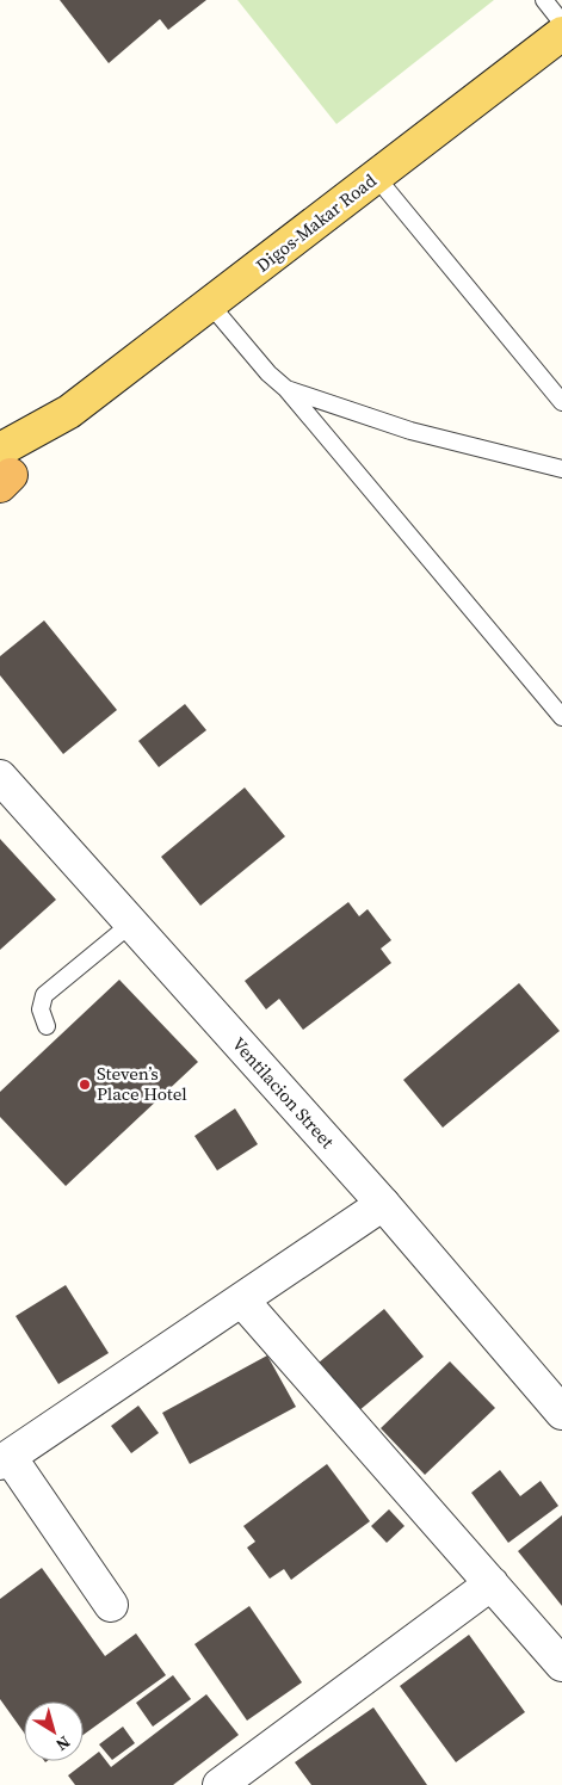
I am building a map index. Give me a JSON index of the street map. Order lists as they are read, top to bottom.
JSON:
{
  "streets": {
    "main road": ["Digos-Makar Road"],
    "street": ["Ventilacion Street"]
  },
  "places": ["Steven’s Place Hotel"],
  "north": "bottom right"
}
